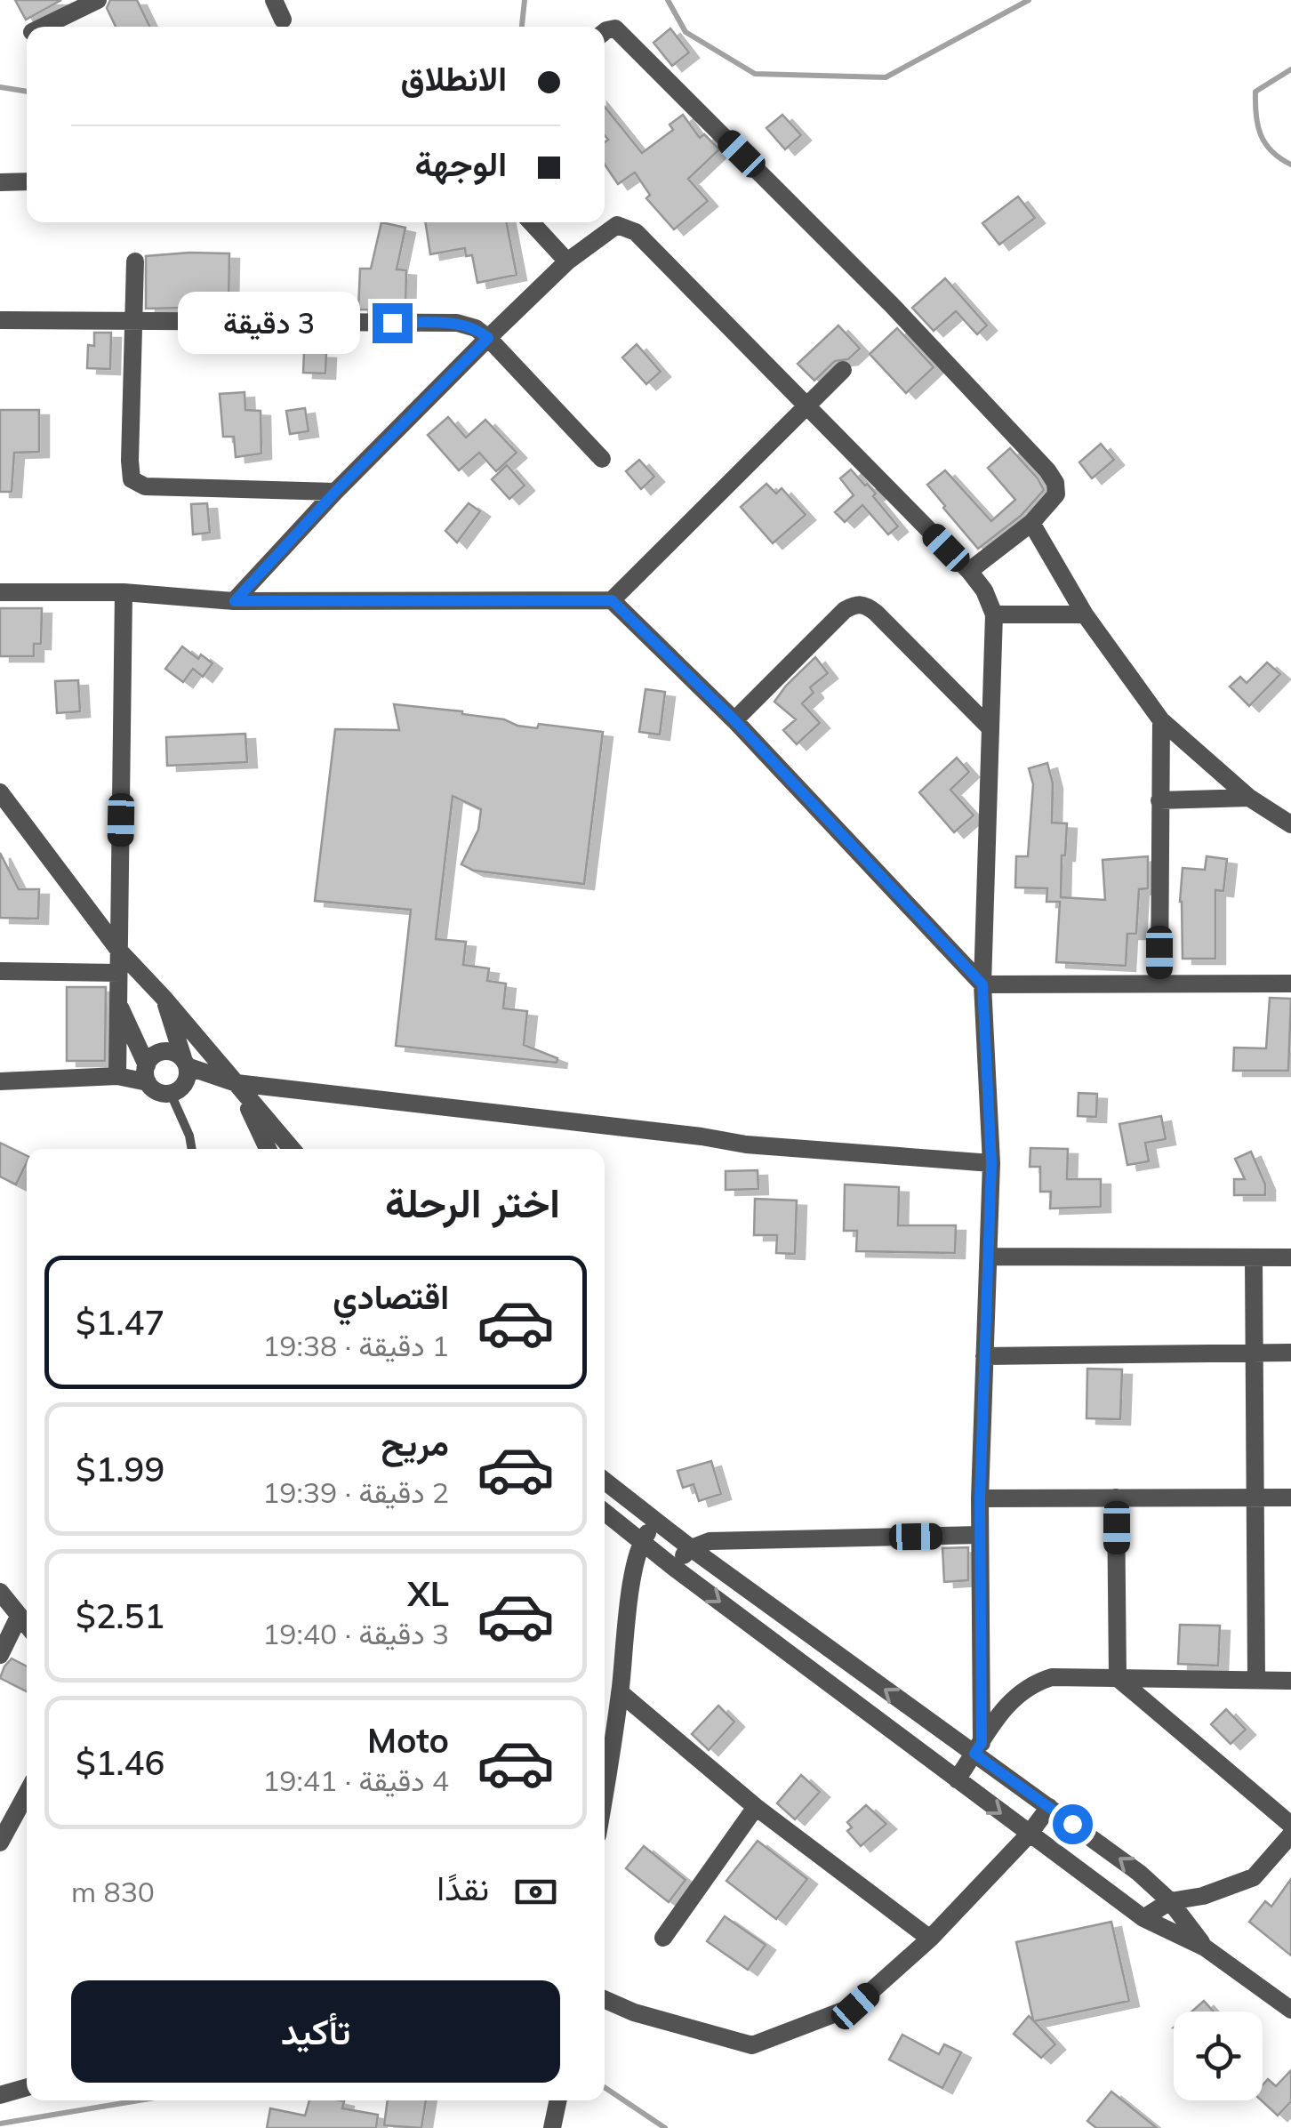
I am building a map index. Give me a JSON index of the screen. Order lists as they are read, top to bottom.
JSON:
{
  "page": {
    "banner": ["الانطلاق", "الوجهة"],
    "bubble": "3 دقيقة",
    "heading": "اختر الرحلة",
    "list": [
      {
        "name": "اقتصادي",
        "note": "1 دقيقة · 19:38",
        "value": "$1.47"
      },
      {
        "name": "مريح",
        "note": "2 دقيقة · 19:39",
        "value": "$1.99"
      },
      {
        "name": "XL",
        "note": "3 دقيقة · 19:40",
        "value": "$2.51"
      },
      {
        "name": "Moto",
        "note": "4 دقيقة · 19:41",
        "value": "$1.46"
      }
    ],
    "pay": ["نقدًا", "830 m"],
    "buttons": "تأكيد"
  }
}
